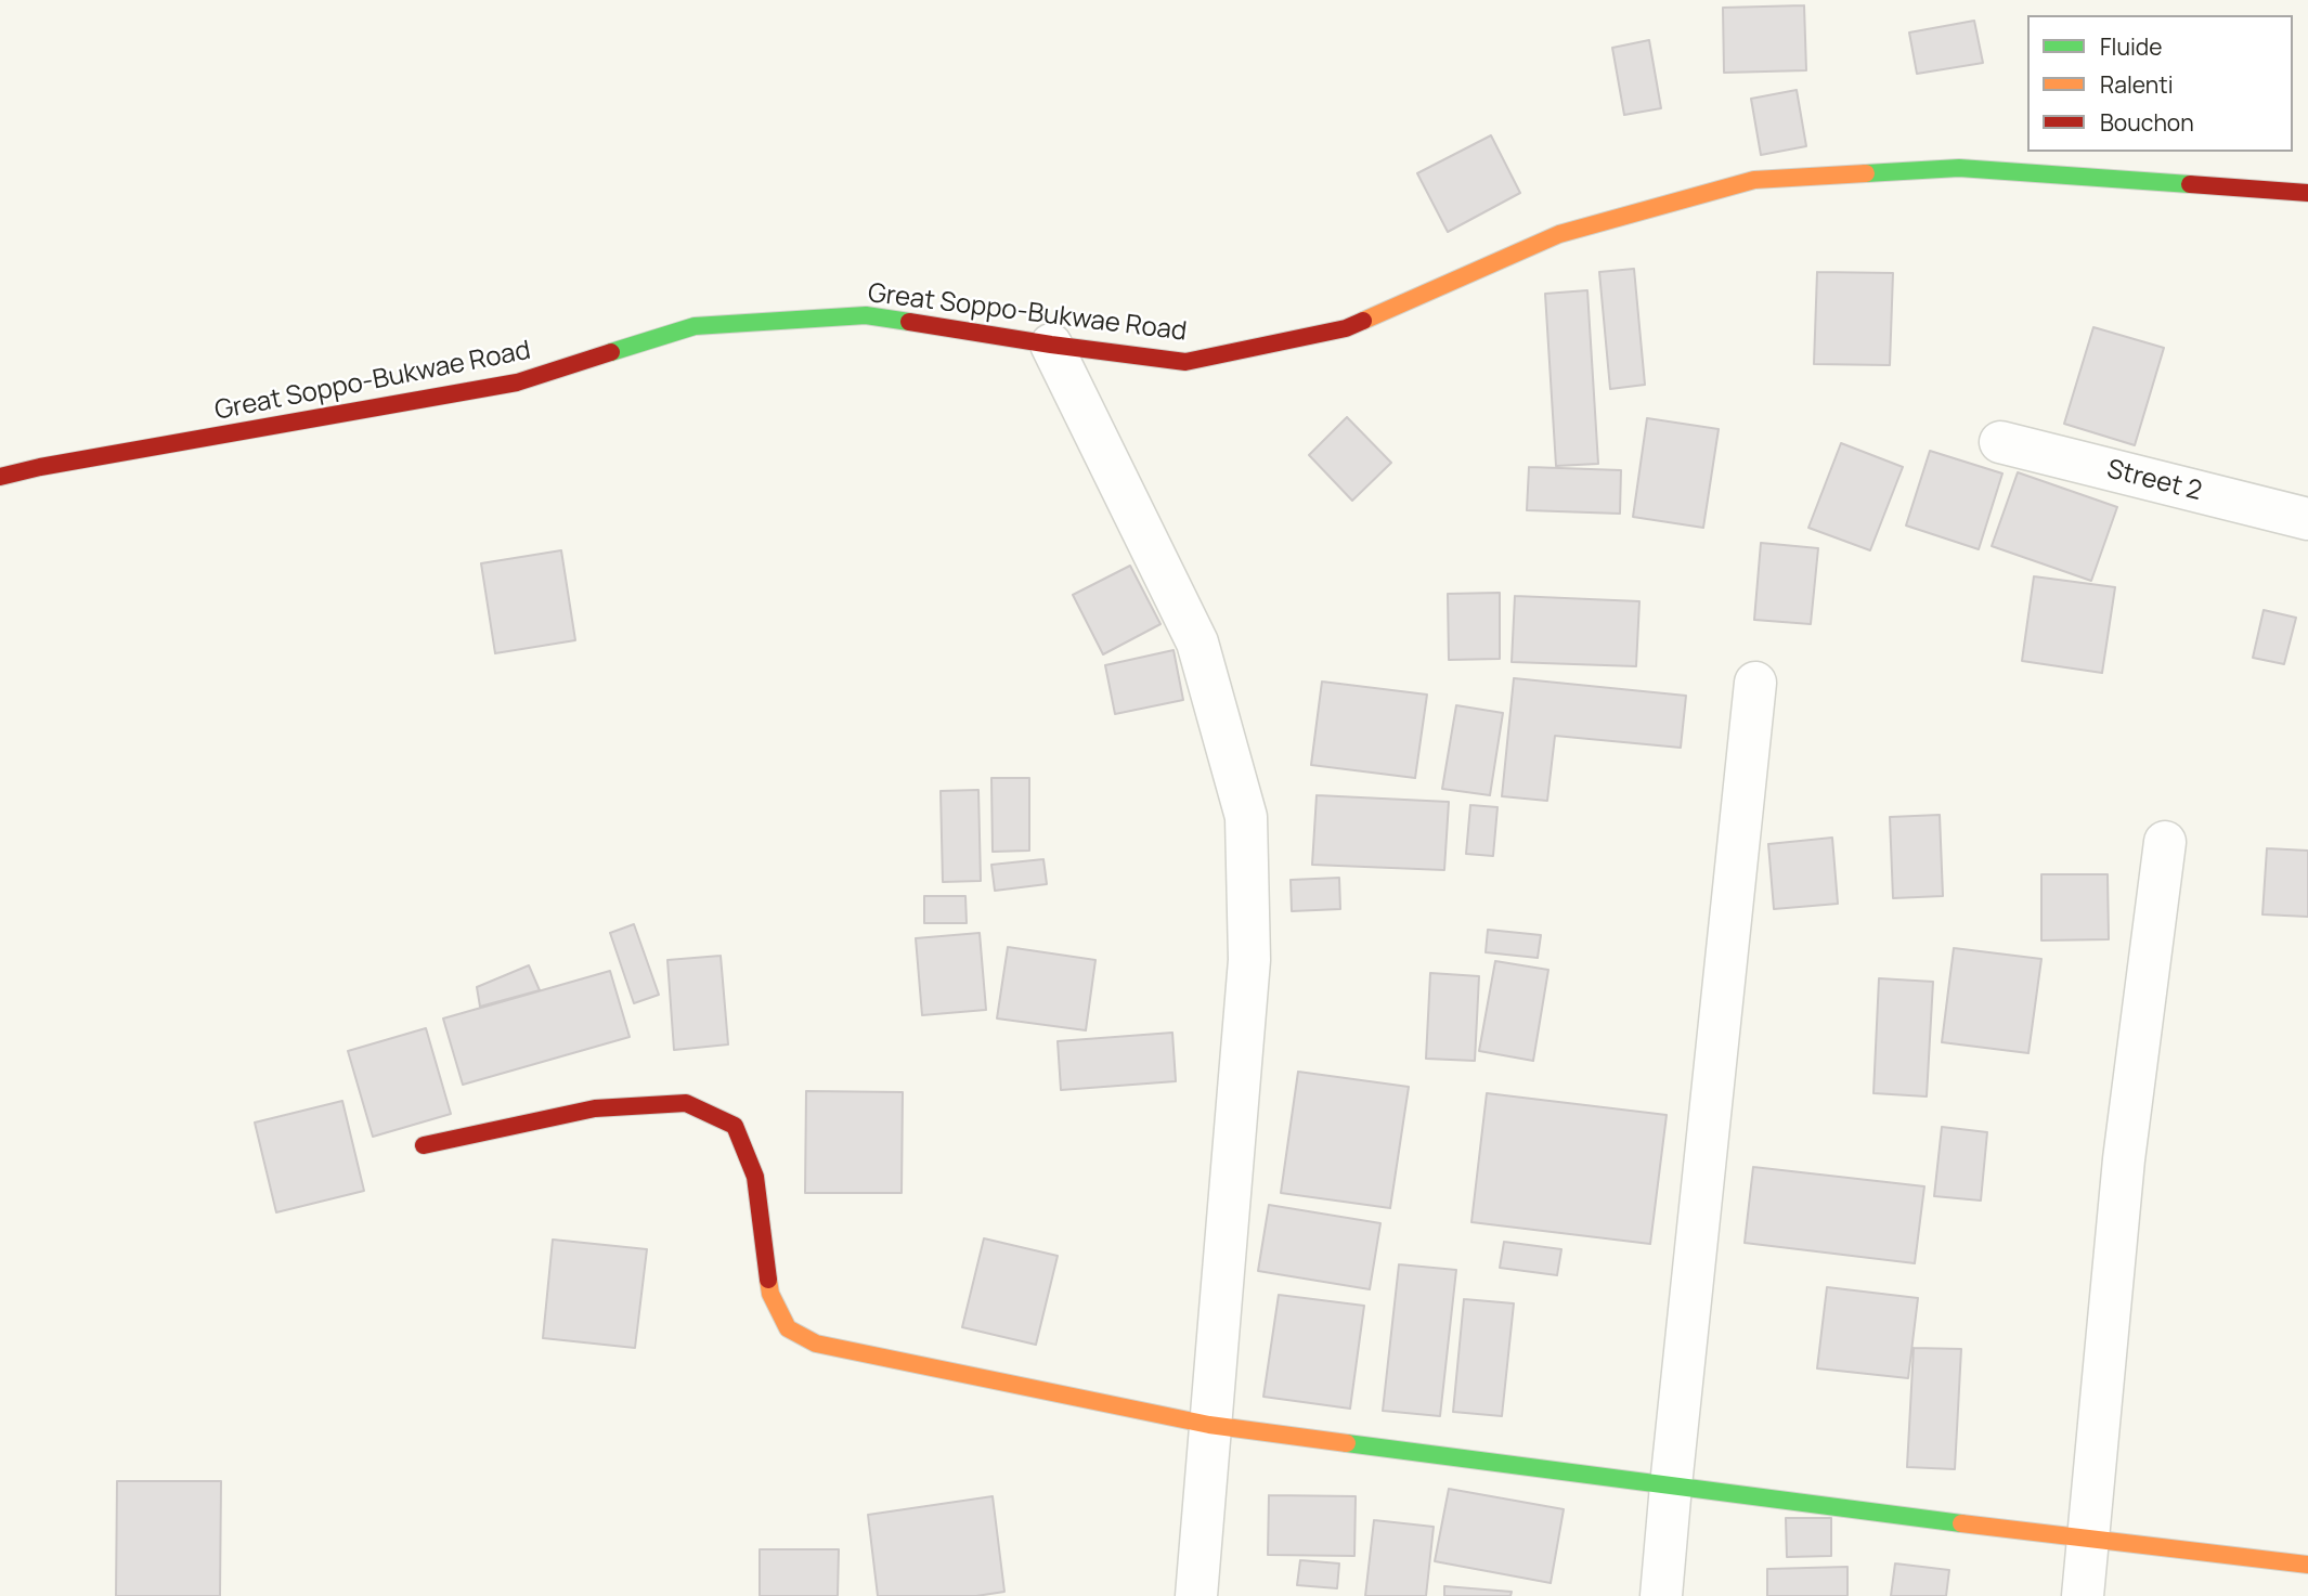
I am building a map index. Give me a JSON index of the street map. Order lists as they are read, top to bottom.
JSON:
{
  "streets": {
    "street": ["Great Soppo-Bukwae Road", "Street 2"]
  },
  "legend": ["Fluide", "Ralenti", "Bouchon"]
}
